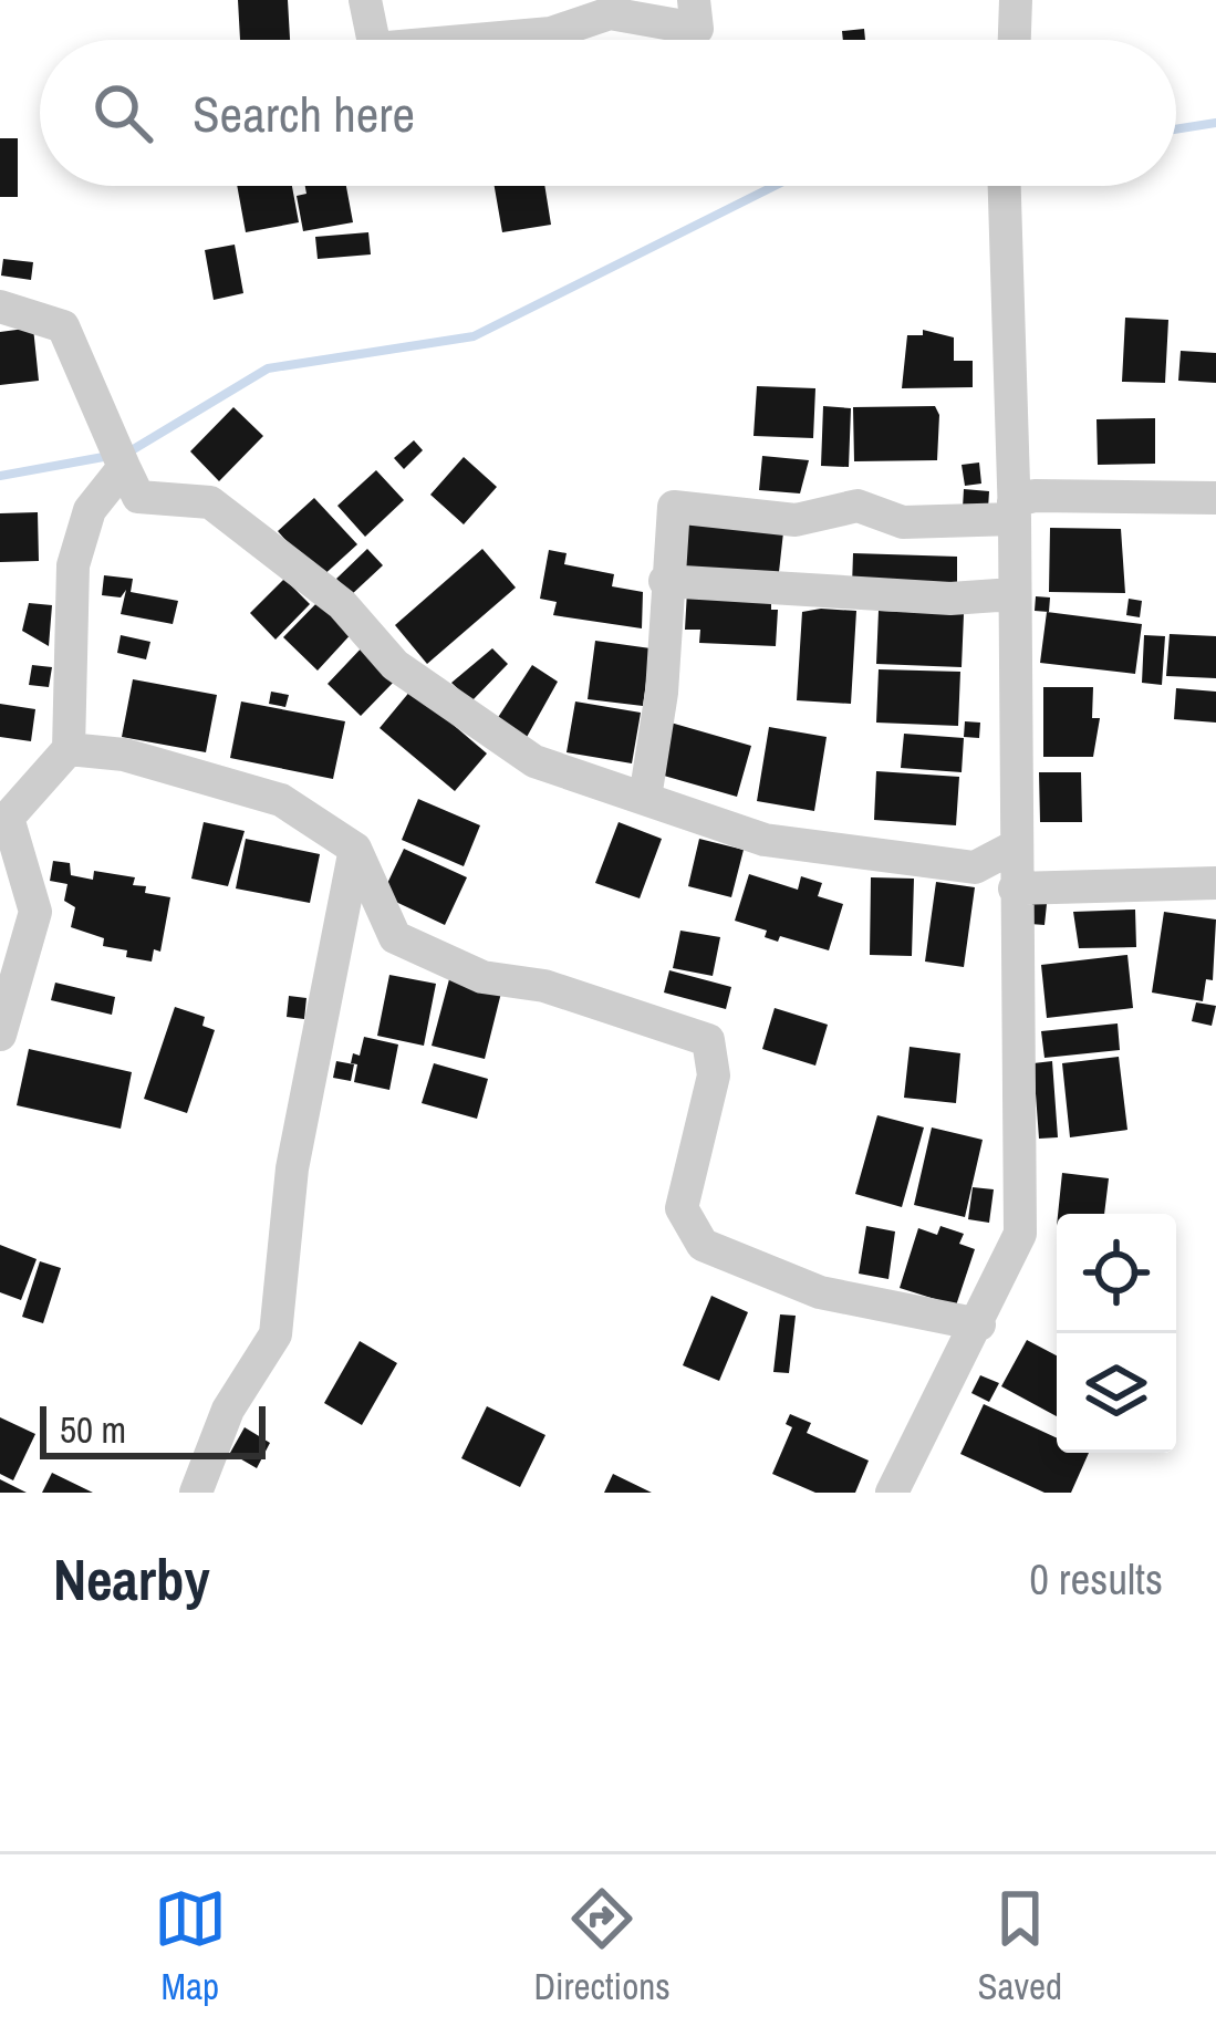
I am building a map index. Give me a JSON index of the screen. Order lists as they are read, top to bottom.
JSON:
{
  "scale_bar": "50 m",
  "page": {
    "search": "Search here",
    "scale": "50 m",
    "heading": ["Nearby", "0 results"],
    "nav": ["Map", "Directions", "Saved"]
  }
}
